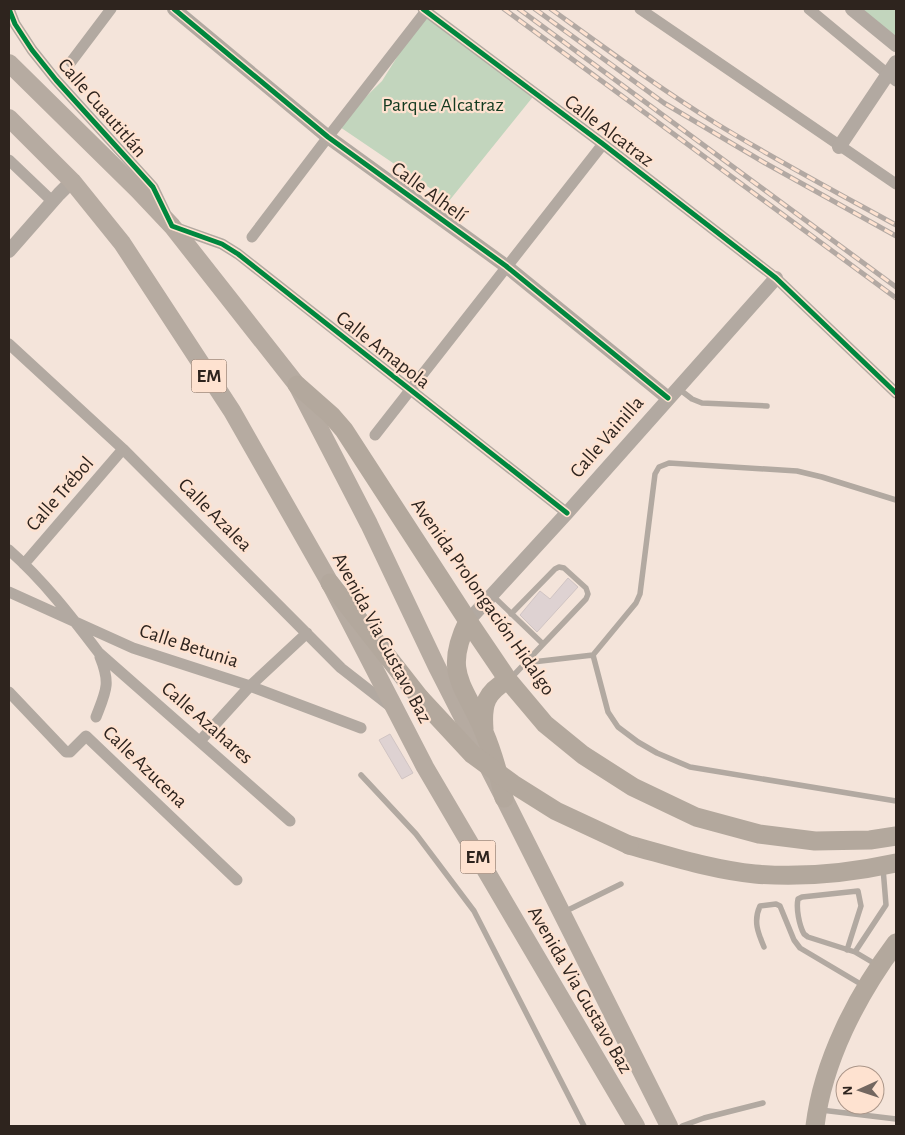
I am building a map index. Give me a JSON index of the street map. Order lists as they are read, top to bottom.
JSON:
{
  "streets": {
    "highway": ["Avenida Prolongación Hidalgo"],
    "main road": ["EM", "Avenida Via Gustavo Baz"],
    "street": [
      "Calle Cuautitlán",
      "Calle Alcatraz",
      "Calle Alhelí",
      "Calle Amapola",
      "Calle Vainilla",
      "Calle Trébol",
      "Calle Azalea",
      "Calle Betunia",
      "Calle Azahares",
      "Calle Azucena"
    ]
  },
  "crossings": [
    ["Calle Cuautitlán", "Calle Amapola"],
    ["Calle Cuautitlán", "EM"],
    ["Calle Cuautitlán", "Avenida Via Gustavo Baz"],
    ["Calle Alcatraz", "Calle Vainilla"],
    ["Calle Alhelí", "Calle Vainilla"],
    ["Calle Amapola", "EM"],
    ["Calle Amapola", "Calle Vainilla"],
    ["Calle Amapola", "Avenida Via Gustavo Baz"],
    ["EM", "Avenida Via Gustavo Baz"],
    ["Calle Vainilla", "Avenida Prolongación Hidalgo"],
    ["Calle Trébol", "Calle Azalea"],
    ["Calle Trébol", "Calle Azahares"],
    ["Calle Azalea", "Avenida Via Gustavo Baz"],
    ["Avenida Prolongación Hidalgo", "Avenida Via Gustavo Baz"],
    ["Calle Betunia", "Calle Azahares"]
  ],
  "parks": ["Parque Alcatraz"],
  "north": "left"
}
